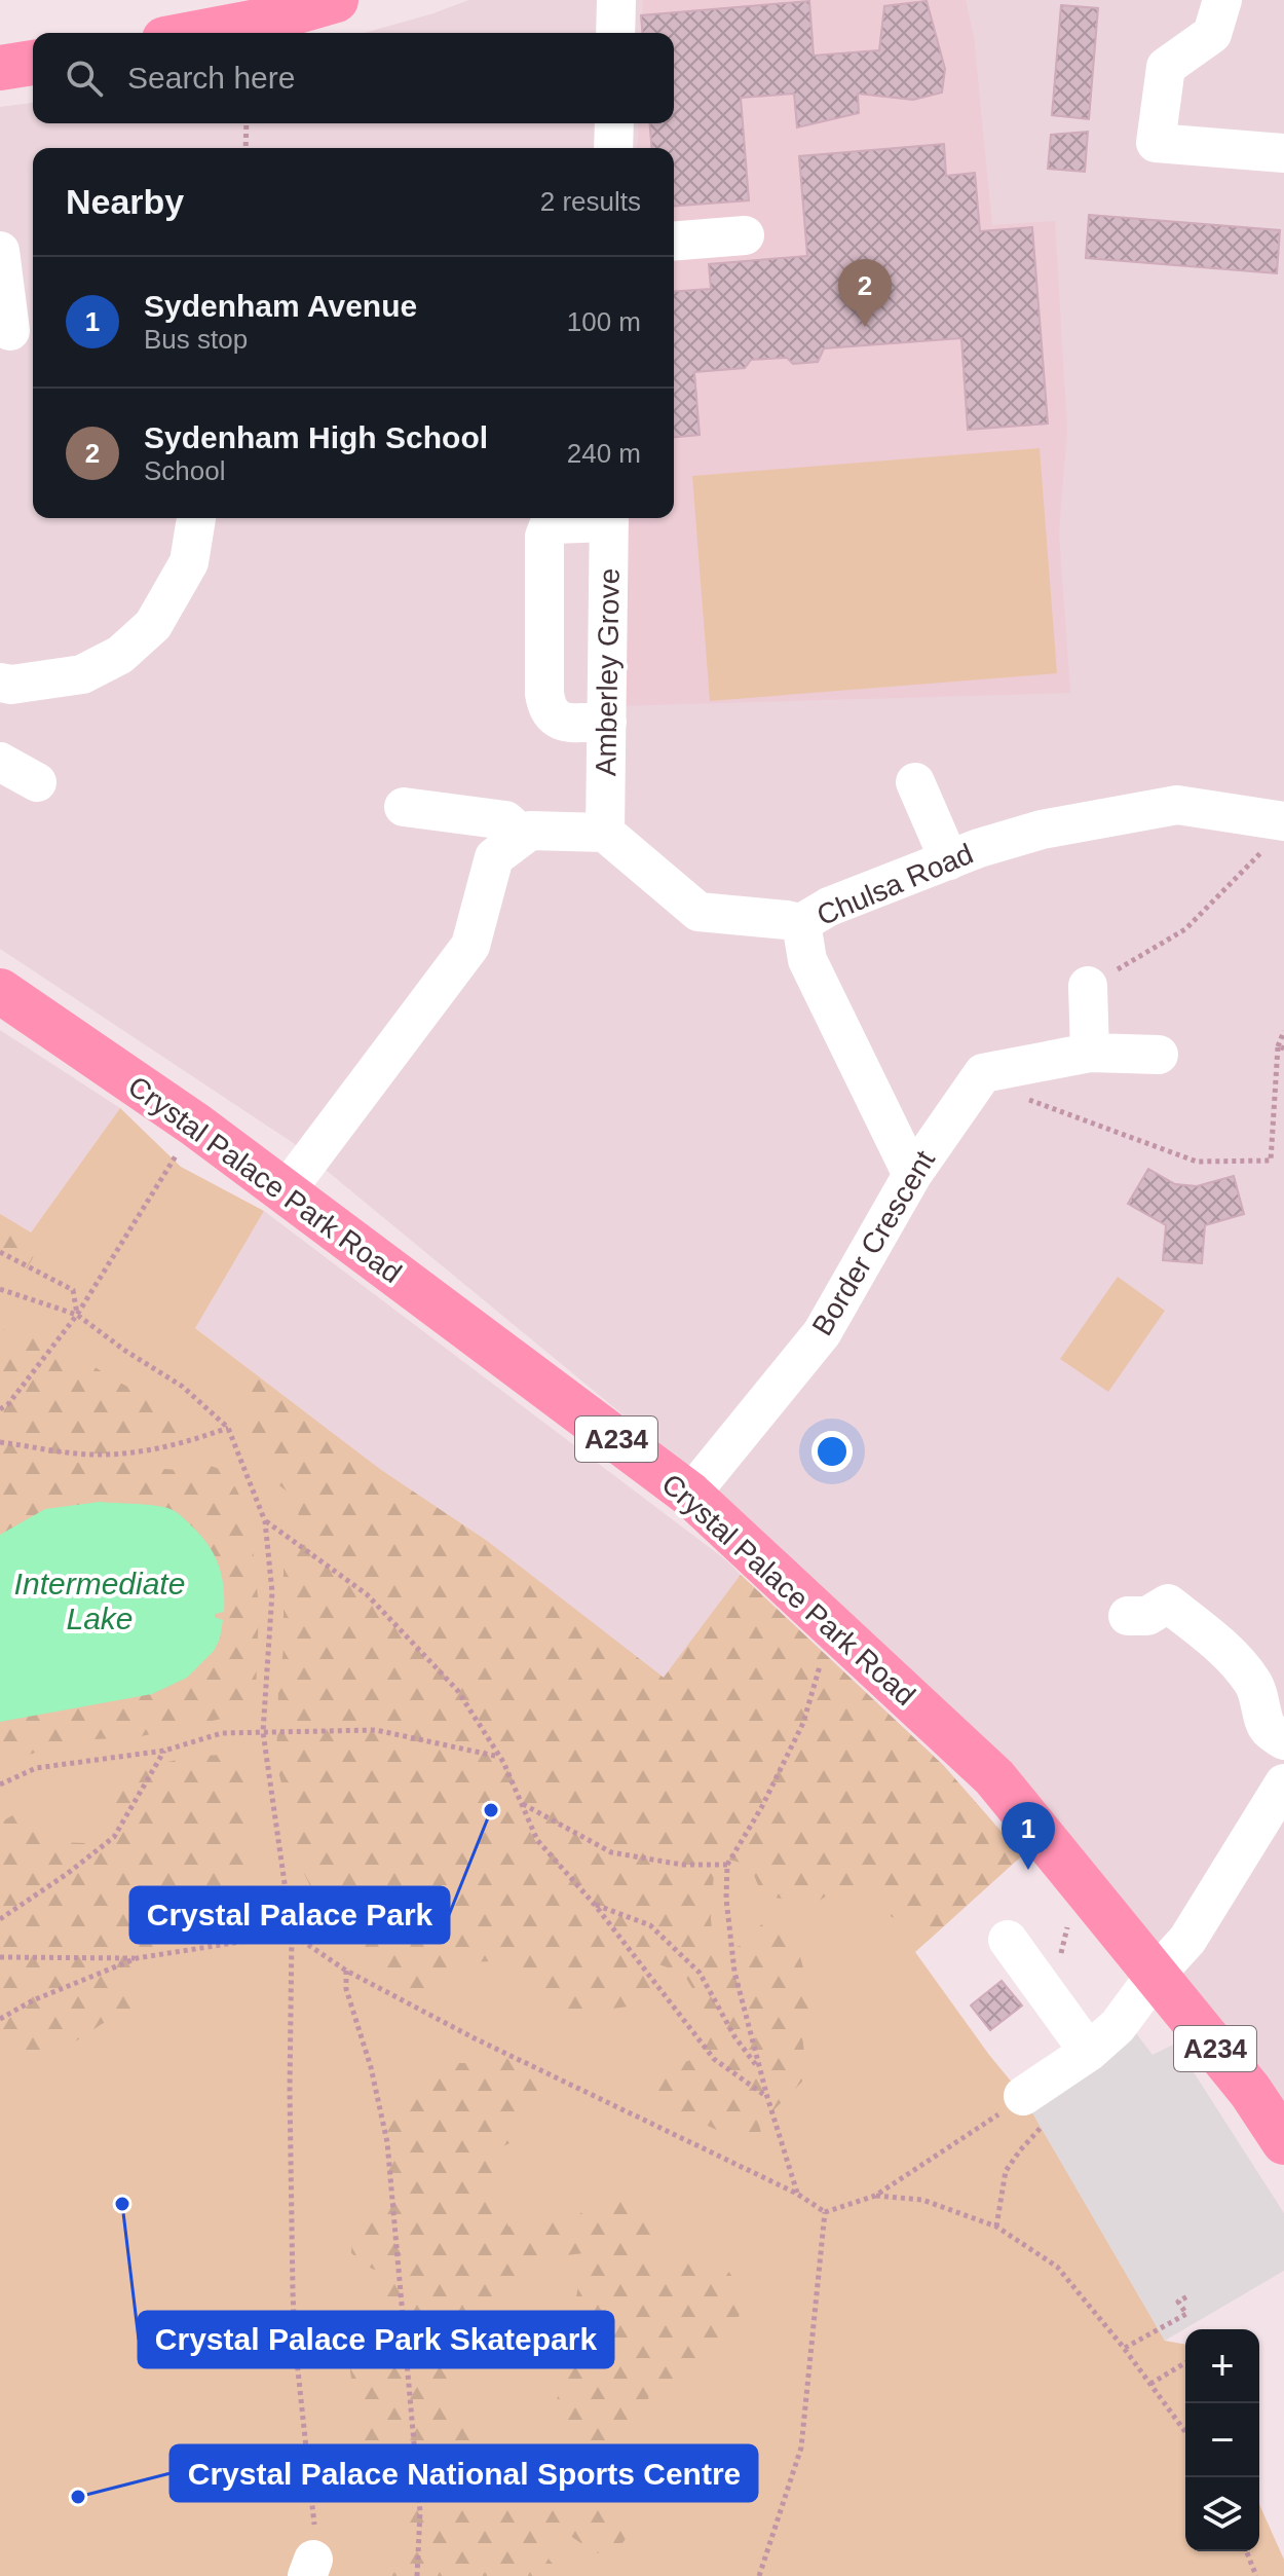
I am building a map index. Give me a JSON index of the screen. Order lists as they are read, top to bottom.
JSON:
{
  "streets": {
    "main road": ["Crystal Palace Park Road", "A234"],
    "street": ["Amberley Grove", "Chulsa Road", "Border Crescent"]
  },
  "crossings": [
    ["Amberley Grove", "Chulsa Road"],
    ["Crystal Palace Park Road", "Border Crescent"]
  ],
  "water": ["Intermediate Lake"],
  "places": ["Crystal Palace Park", "Crystal Palace Park Skatepark", "Crystal Palace National Sports Centre"],
  "page": {
    "search": "Search here",
    "heading": ["Nearby", "2 results"],
    "list": [
      {
        "mark": "1",
        "name": "Sydenham Avenue",
        "note": "Bus stop",
        "value": "100 m"
      },
      {
        "mark": "2",
        "name": "Sydenham High School",
        "note": "School",
        "value": "240 m"
      }
    ],
    "pins": ["2", "1"],
    "map_buttons": ["+", "−"]
  }
}
